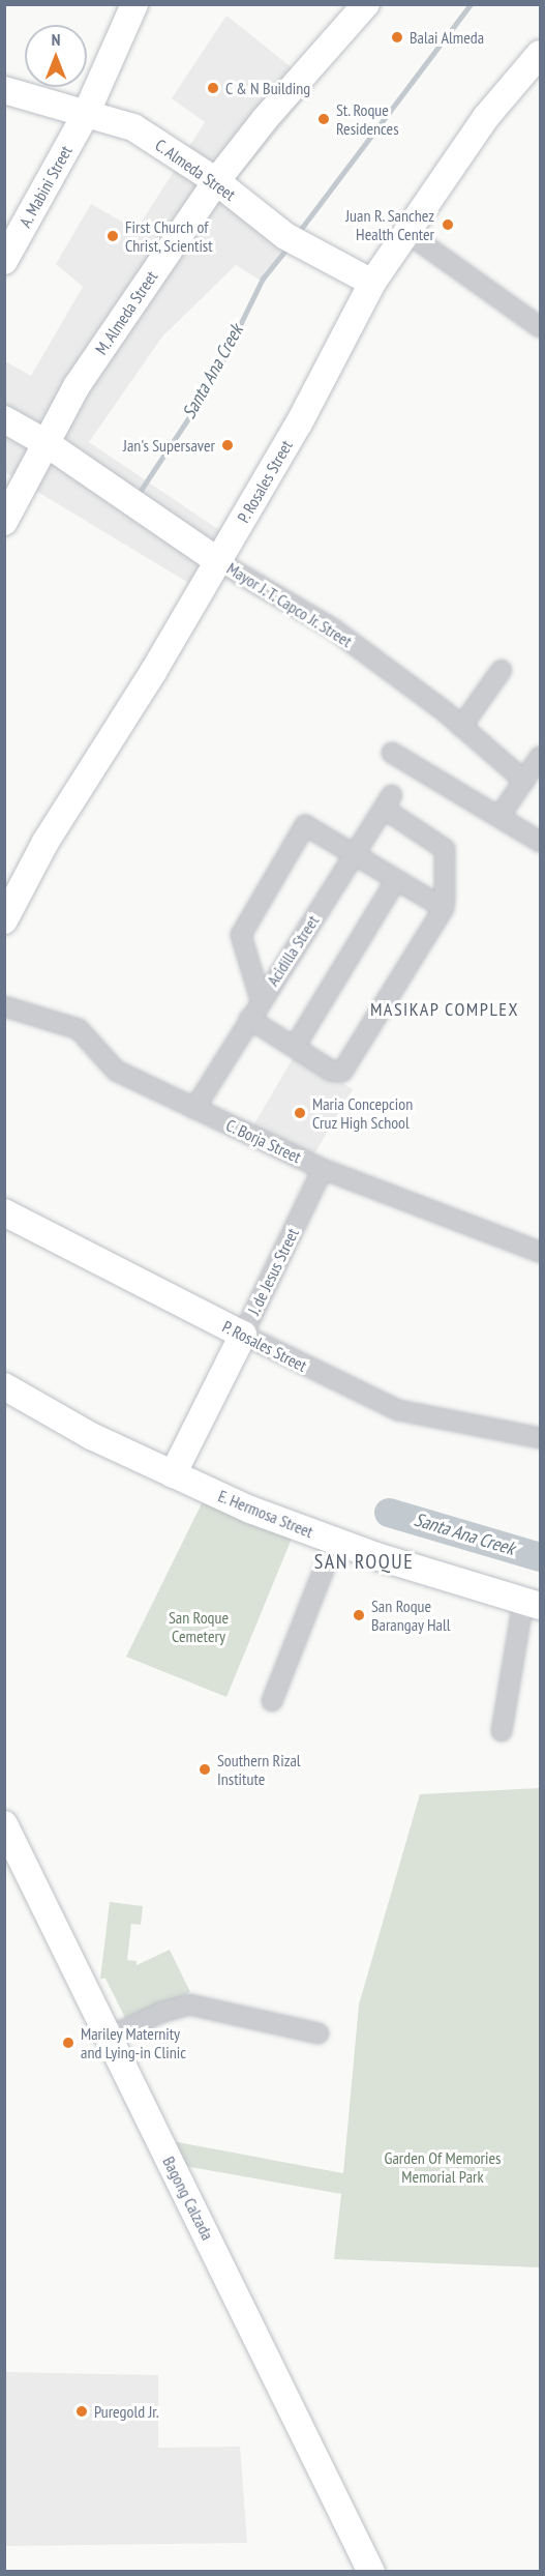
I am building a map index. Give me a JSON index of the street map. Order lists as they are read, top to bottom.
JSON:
{
  "streets": {
    "street": [
      "C. Almeda Street",
      "A. Mabini Street",
      "M. Almeda Street",
      "P. Rosales Street",
      "Mayor J. T. Capco Jr. Street",
      "Acidilla Street",
      "C. Borja Street",
      "J. de Jesus Street",
      "E. Hermosa Street",
      "Bagong Calzada"
    ]
  },
  "crossings": [
    ["C. Almeda Street", "A. Mabini Street"],
    ["C. Almeda Street", "M. Almeda Street"],
    ["C. Almeda Street", "P. Rosales Street"],
    ["M. Almeda Street", "Mayor J. T. Capco Jr. Street"],
    ["P. Rosales Street", "Mayor J. T. Capco Jr. Street"],
    ["P. Rosales Street", "J. de Jesus Street"],
    ["Acidilla Street", "C. Borja Street"],
    ["C. Borja Street", "J. de Jesus Street"],
    ["J. de Jesus Street", "E. Hermosa Street"]
  ],
  "districts": ["MASIKAP COMPLEX", "SAN ROQUE"],
  "water": ["Santa Ana Creek"],
  "parks": ["San Roque Cemetery", "Garden Of Memories Memorial Park"],
  "places": [
    "Balai Almeda",
    "C & N Building",
    "St. Roque Residences",
    "Juan R. Sanchez Health Center",
    "First Church of Christ, Scientist",
    "Jan's Supersaver",
    "Maria Concepcion Cruz High School",
    "San Roque Barangay Hall",
    "Southern Rizal Institute",
    "Mariley Maternity and Lying-in Clinic",
    "Puregold Jr."
  ],
  "north": "top"
}
